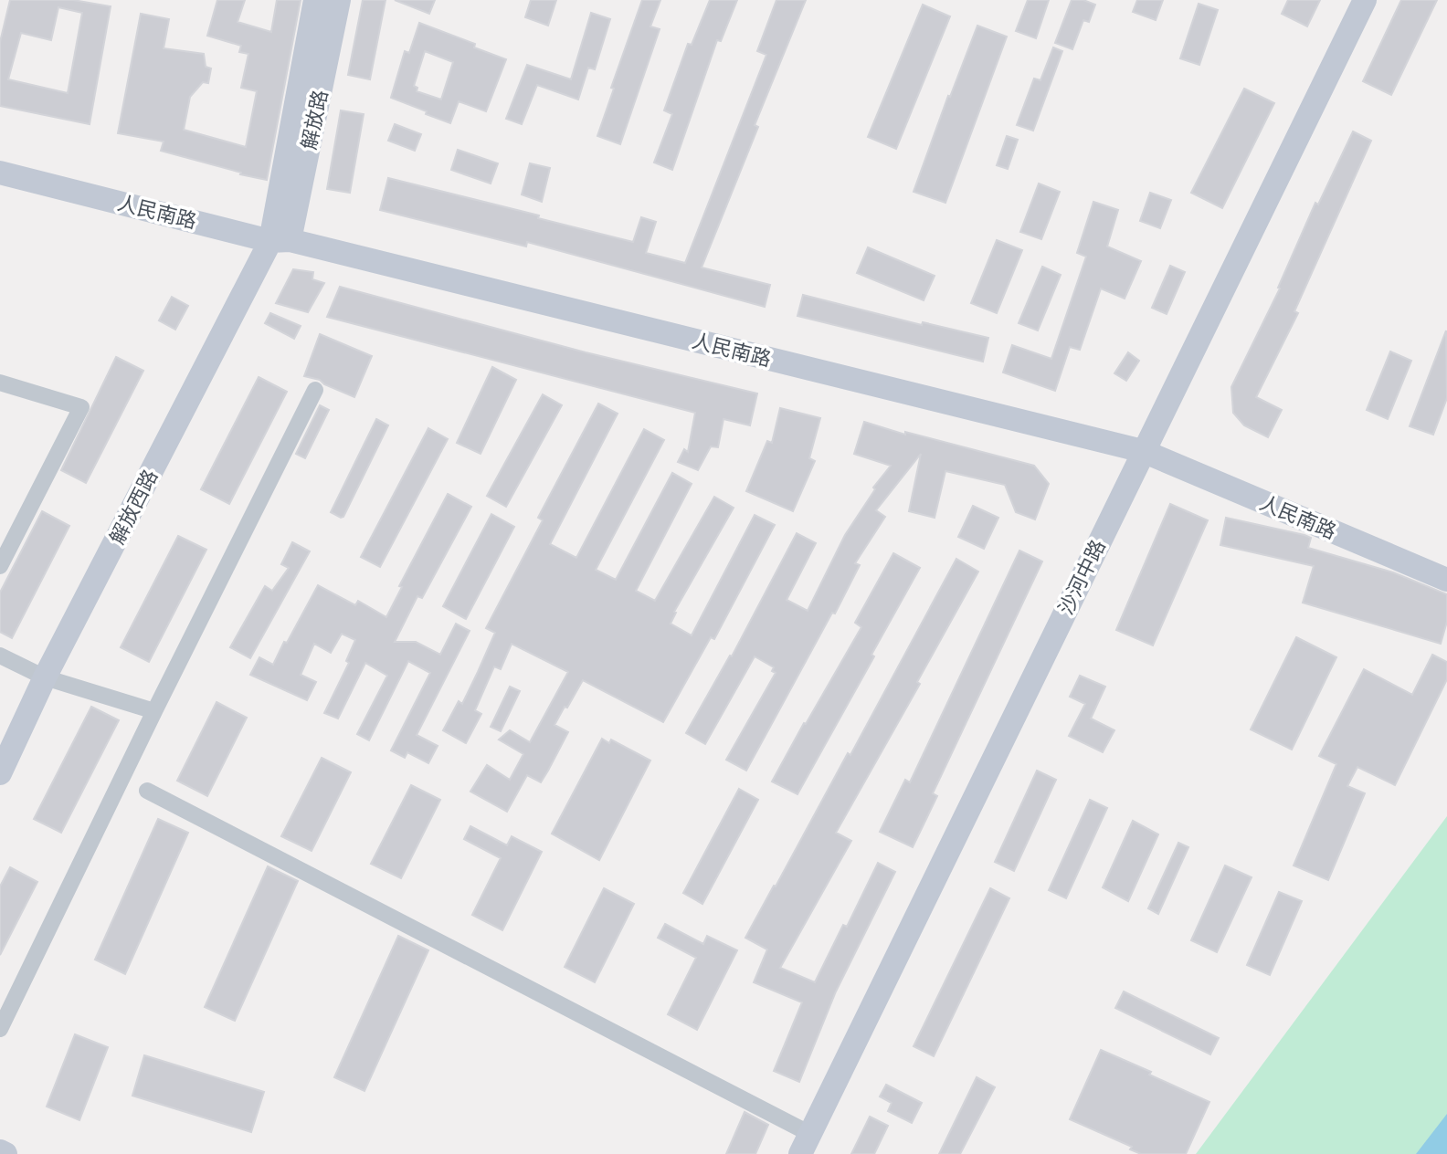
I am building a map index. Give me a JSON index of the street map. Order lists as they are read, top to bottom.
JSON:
{
  "streets": {
    "main road": [
      "解放路",
      "人民南路",
      "解放西路",
      "沙河中路"
    ]
  },
  "crossings": [
    ["解放路", "人民南路"],
    ["解放路", "解放西路"],
    ["人民南路", "解放西路"],
    ["人民南路", "沙河中路"]
  ]
}
